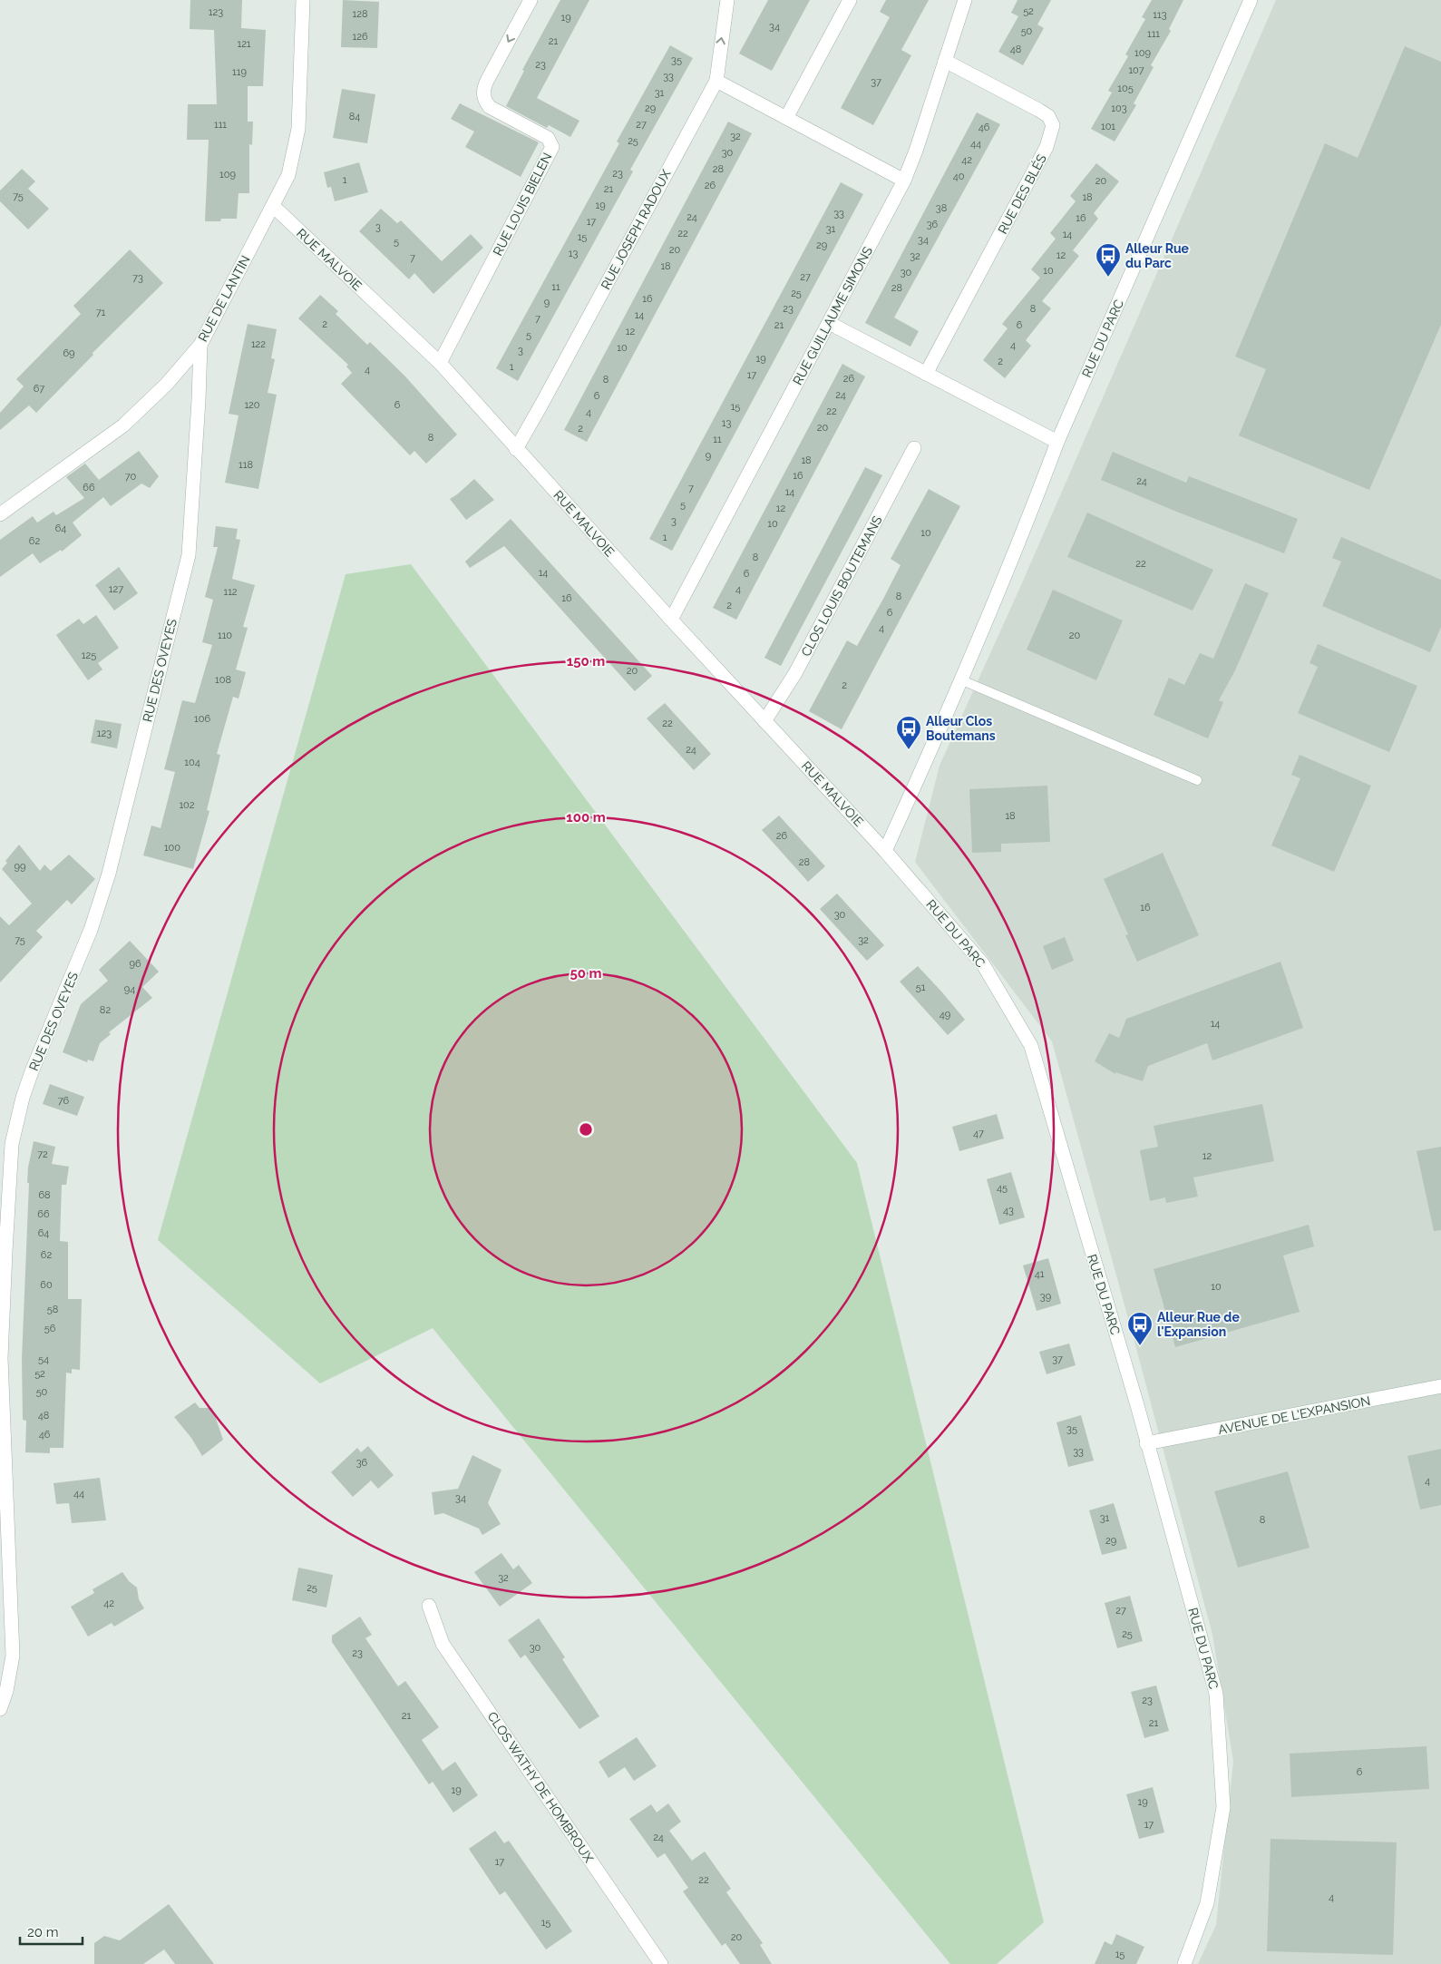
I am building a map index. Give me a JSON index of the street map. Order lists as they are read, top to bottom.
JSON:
{
  "streets": {
    "street": [
      "RUE DES BLÉS",
      "RUE LOUIS BIELEN",
      "RUE JOSEPH RADOUX",
      "RUE MALVOIE",
      "RUE DE LANTIN",
      "RUE GUILLAUME SIMONS",
      "RUE DU PARC",
      "CLOS LOUIS BOUTEMANS",
      "RUE DES OVEYES",
      "AVENUE DE L'EXPANSION",
      "CLOS WATHY DE HOMBROUX"
    ]
  },
  "crossings": [
    ["RUE DES BLÉS", "RUE GUILLAUME SIMONS"],
    ["RUE LOUIS BIELEN", "RUE MALVOIE"],
    ["RUE JOSEPH RADOUX", "RUE MALVOIE"],
    ["RUE MALVOIE", "RUE DE LANTIN"],
    ["RUE MALVOIE", "RUE GUILLAUME SIMONS"],
    ["RUE MALVOIE", "RUE DU PARC"],
    ["RUE MALVOIE", "CLOS LOUIS BOUTEMANS"],
    ["RUE DE LANTIN", "RUE DES OVEYES"],
    ["RUE DU PARC", "AVENUE DE L'EXPANSION"]
  ],
  "one_way": ["RUE LOUIS BIELEN"],
  "places": {
    "bus stop": ["Alleur Rue du Parc", "Alleur Clos Boutemans", "Alleur Rue de l'Expansion"]
  },
  "house_numbers": [
    "52",
    "123",
    "128",
    "113",
    "19",
    "34",
    "50",
    "111",
    "126",
    "21",
    "121",
    "48",
    "109",
    "35",
    "23",
    "107",
    "119",
    "33",
    "37",
    "105",
    "31",
    "29",
    "103",
    "84",
    "111",
    "27",
    "101",
    "46",
    "32",
    "25",
    "44",
    "30",
    "42",
    "28",
    "23",
    "109",
    "40",
    "1",
    "20",
    "26",
    "21",
    "75",
    "18",
    "19",
    "38",
    "33",
    "24",
    "16",
    "17",
    "36",
    "3",
    "31",
    "22",
    "14",
    "15",
    "34",
    "5",
    "29",
    "20",
    "13",
    "12",
    "32",
    "7",
    "18",
    "10",
    "30",
    "27",
    "73",
    "11",
    "28",
    "25",
    "16",
    "9",
    "23",
    "8",
    "71",
    "14",
    "7",
    "2",
    "21",
    "6",
    "12",
    "5",
    "122",
    "4",
    "10",
    "3",
    "69",
    "19",
    "2",
    "1",
    "4",
    "17",
    "26",
    "8",
    "67",
    "24",
    "6",
    "120",
    "6",
    "15",
    "22",
    "4",
    "13",
    "20",
    "2",
    "8",
    "11",
    "9",
    "18",
    "118",
    "16",
    "70",
    "24",
    "66",
    "7",
    "14",
    "5",
    "12",
    "3",
    "10",
    "64",
    "10",
    "1",
    "62",
    "8",
    "22",
    "14",
    "6",
    "127",
    "4",
    "112",
    "8",
    "16",
    "2",
    "6",
    "4",
    "110",
    "20",
    "125",
    "20",
    "108",
    "2",
    "106",
    "22",
    "123",
    "24",
    "104",
    "102",
    "18",
    "26",
    "100",
    "28",
    "99",
    "16",
    "30",
    "75",
    "32",
    "96",
    "51",
    "94",
    "82",
    "49",
    "14",
    "76",
    "47",
    "72",
    "12",
    "45",
    "68",
    "43",
    "66",
    "64",
    "62",
    "41",
    "60",
    "10",
    "39",
    "58",
    "56",
    "54",
    "37",
    "52",
    "50",
    "48",
    "35",
    "46",
    "33",
    "36",
    "4",
    "44",
    "34",
    "31",
    "8",
    "29",
    "32",
    "25",
    "42",
    "27",
    "25",
    "30",
    "23",
    "23",
    "21",
    "21",
    "6",
    "19",
    "19",
    "17",
    "24",
    "17",
    "22",
    "4",
    "15",
    "20",
    "15"
  ],
  "scale_bar": "20 m",
  "rings": ["150 m", "100 m", "50 m"]
}
